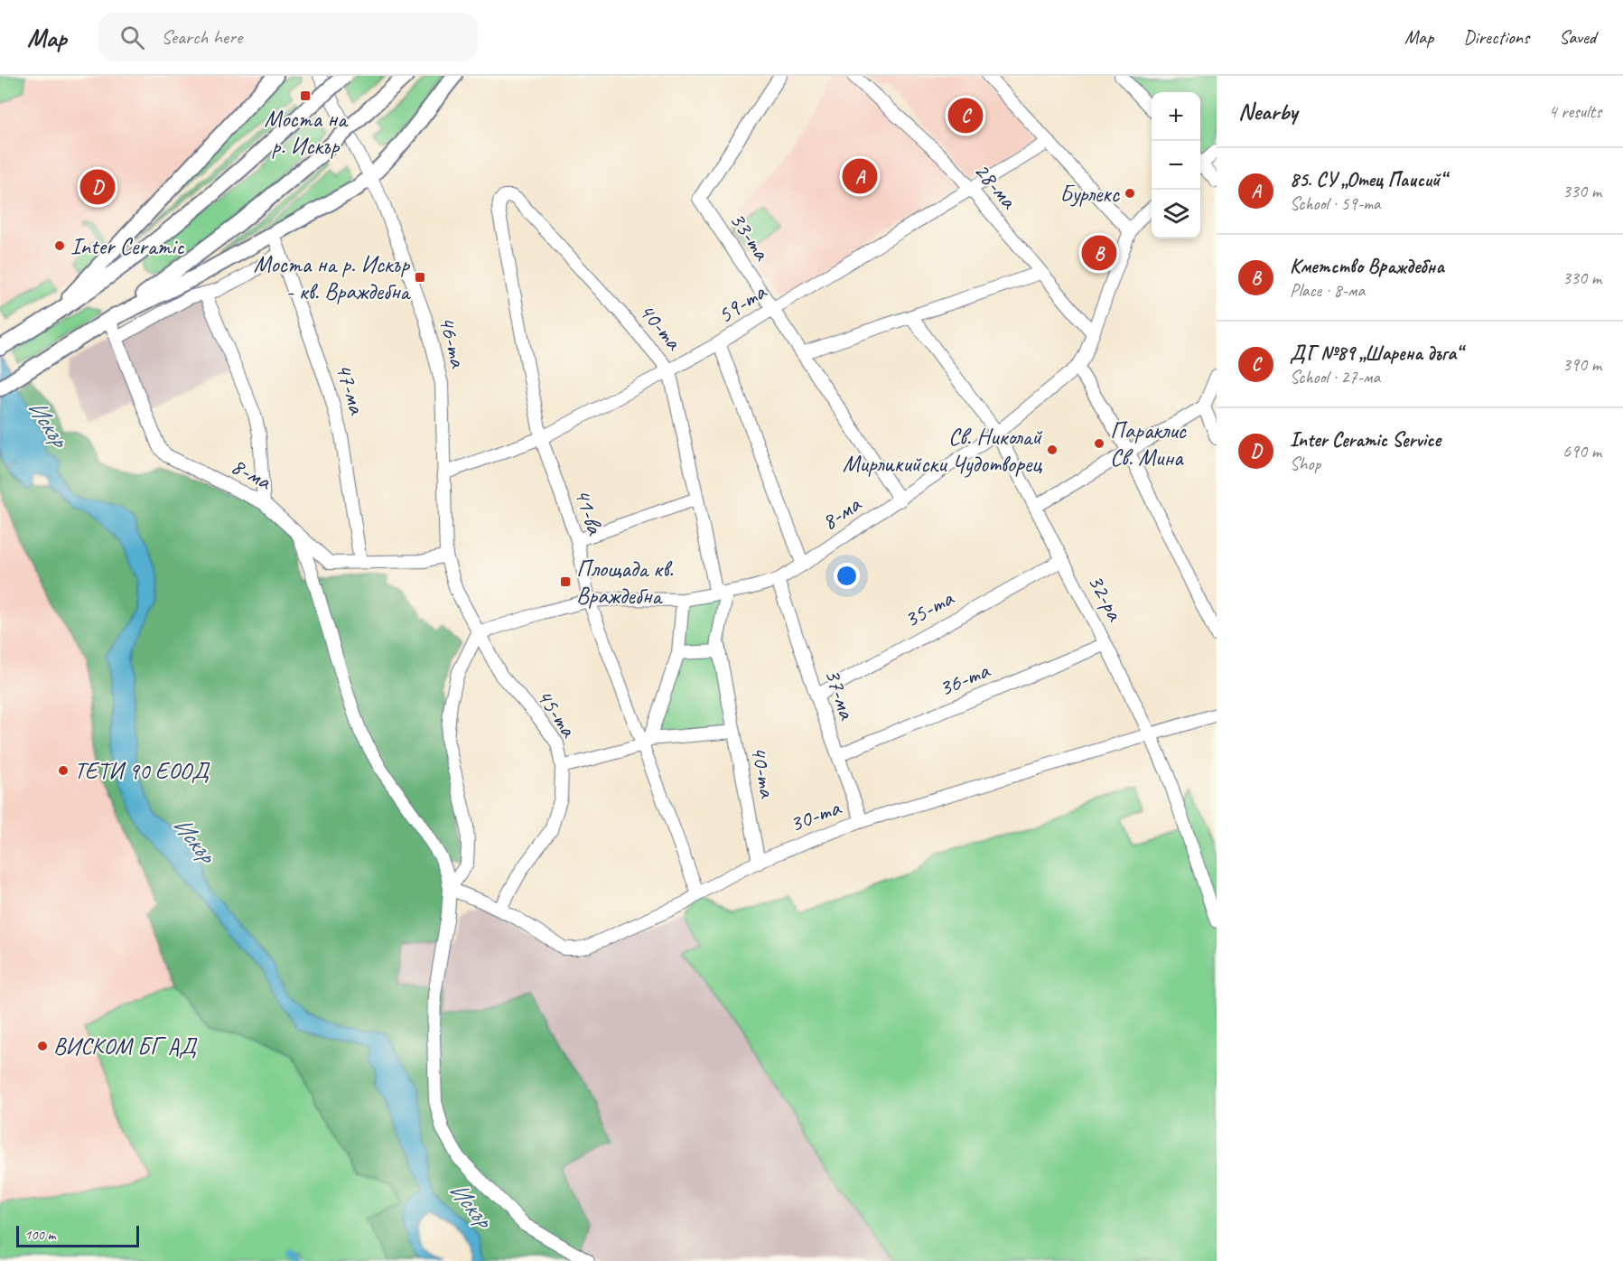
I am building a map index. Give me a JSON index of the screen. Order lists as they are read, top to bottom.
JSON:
{
  "streets": {
    "street": [
      "28-ма",
      "33-та",
      "59-та",
      "40-та",
      "46-та",
      "47-ма",
      "8-ма",
      "41-ва",
      "32-ра",
      "35-та",
      "36-та",
      "37-ма",
      "45-та",
      "30-та"
    ]
  },
  "crossings": [
    ["28-ма", "59-та"],
    ["28-ма", "8-ма"],
    ["33-та", "59-та"],
    ["33-та", "8-ма"],
    ["59-та", "40-та"],
    ["59-та", "46-та"],
    ["59-та", "41-ва"],
    ["40-та", "8-ма"],
    ["40-та", "41-ва"],
    ["40-та", "30-та"],
    ["46-та", "8-ма"],
    ["46-та", "45-та"],
    ["8-ма", "41-ва"],
    ["8-ма", "32-ра"],
    ["8-ма", "37-ма"],
    ["8-ма", "45-та"],
    ["41-ва", "30-та"],
    ["32-ра", "35-та"],
    ["32-ра", "36-та"],
    ["32-ра", "30-та"],
    ["35-та", "37-ма"],
    ["36-та", "37-ма"],
    ["37-ма", "30-та"],
    ["45-та", "30-та"]
  ],
  "water": ["Искър"],
  "places": {
    "transit": ["Моста на р. Искър", "Моста на р. Искър - кв. Враждебна", "Площада кв. Враждебна"],
    "other": [
      "Бурлекс",
      "Inter Ceramic",
      "Параклис Св. Мина",
      "Св. Николай Мирликийски Чудотворец",
      "ТЕТИ 90 ЕООД",
      "ВИСКОМ БГ АД"
    ]
  },
  "scale_bar": "100 m",
  "page": {
    "header": "Map",
    "search": "Search here",
    "nav": ["Map", "Directions", "Saved"],
    "heading": ["Nearby", "4 results"],
    "map_buttons": ["+", "−"],
    "pins": [
      "C",
      "A",
      "D",
      "B"
    ],
    "list": [
      {
        "mark": "A",
        "name": "85. СУ „Отец Паисий“",
        "note": "School · 59-та",
        "value": "330 m"
      },
      {
        "mark": "B",
        "name": "Кметство Враждебна",
        "note": "Place · 8-ма",
        "value": "330 m"
      },
      {
        "mark": "C",
        "name": "ДГ №89 „Шарена дъга“",
        "note": "School · 27-ма",
        "value": "390 m"
      },
      {
        "mark": "D",
        "name": "Inter Ceramic Service",
        "note": "Shop",
        "value": "690 m"
      }
    ],
    "scale": "100 m"
  }
}
